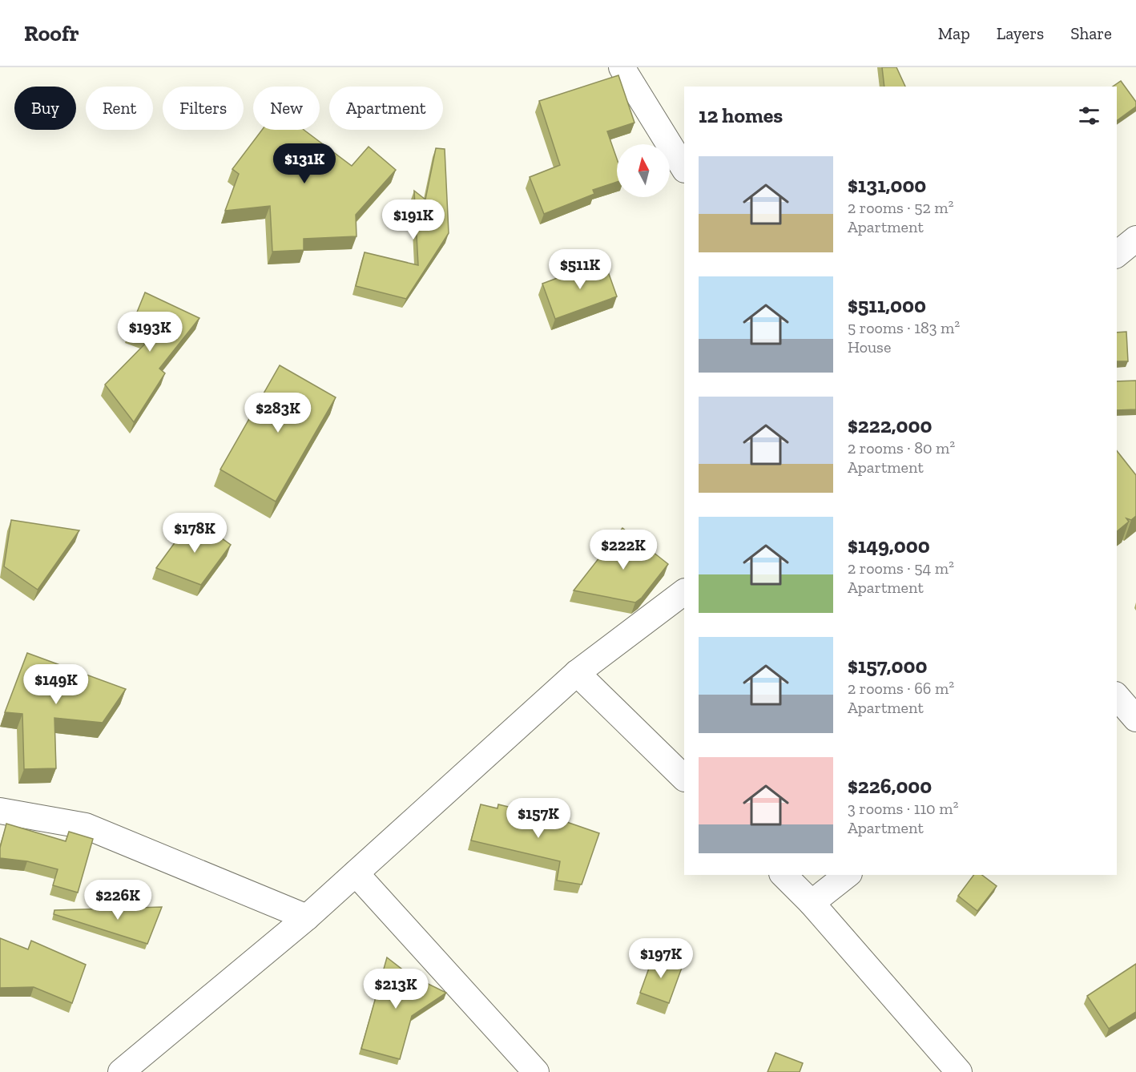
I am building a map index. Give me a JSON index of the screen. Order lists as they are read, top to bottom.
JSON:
{
  "north": "top",
  "page": {
    "header": "Roofr",
    "nav": ["Map", "Layers", "Share"],
    "chip": [
      "Buy",
      "Rent",
      "Filters",
      "New",
      "Apartment"
    ],
    "heading": "12 homes",
    "price": [
      "$131K",
      "$191K",
      "$511K",
      "$193K",
      "$283K",
      "$178K",
      "$222K",
      "$149K",
      "$157K",
      "$226K",
      "$197K",
      "$213K"
    ],
    "list": [
      {
        "name": "$131,000",
        "note": "2 rooms · 52 m² · Apartment"
      },
      {
        "name": "$511,000",
        "note": "5 rooms · 183 m² · House"
      },
      {
        "name": "$222,000",
        "note": "2 rooms · 80 m² · Apartment"
      },
      {
        "name": "$149,000",
        "note": "2 rooms · 54 m² · Apartment"
      },
      {
        "name": "$157,000",
        "note": "2 rooms · 66 m² · Apartment"
      },
      {
        "name": "$226,000",
        "note": "3 rooms · 110 m² · Apartment"
      }
    ]
  }
}
